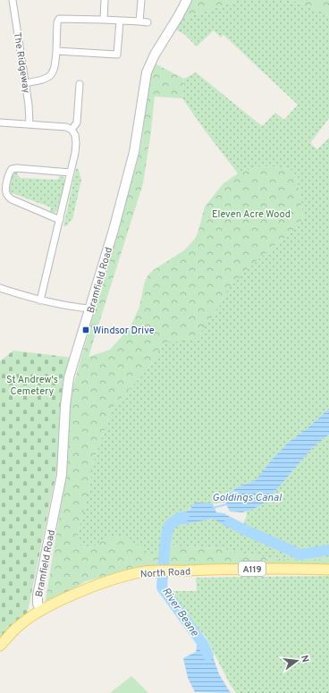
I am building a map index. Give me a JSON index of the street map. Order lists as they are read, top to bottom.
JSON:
{
  "streets": {
    "main road": ["A119", "North Road"],
    "street": ["The Ridgeway", "Bramfield Road"]
  },
  "crossings": [
    ["Bramfield Road", "North Road"]
  ],
  "water": ["Goldings Canal", "River Beane"],
  "parks": ["Eleven Acre Wood", "St Andrew's Cemetery"],
  "places": {
    "transit": ["Windsor Drive"]
  },
  "north": "right"
}
